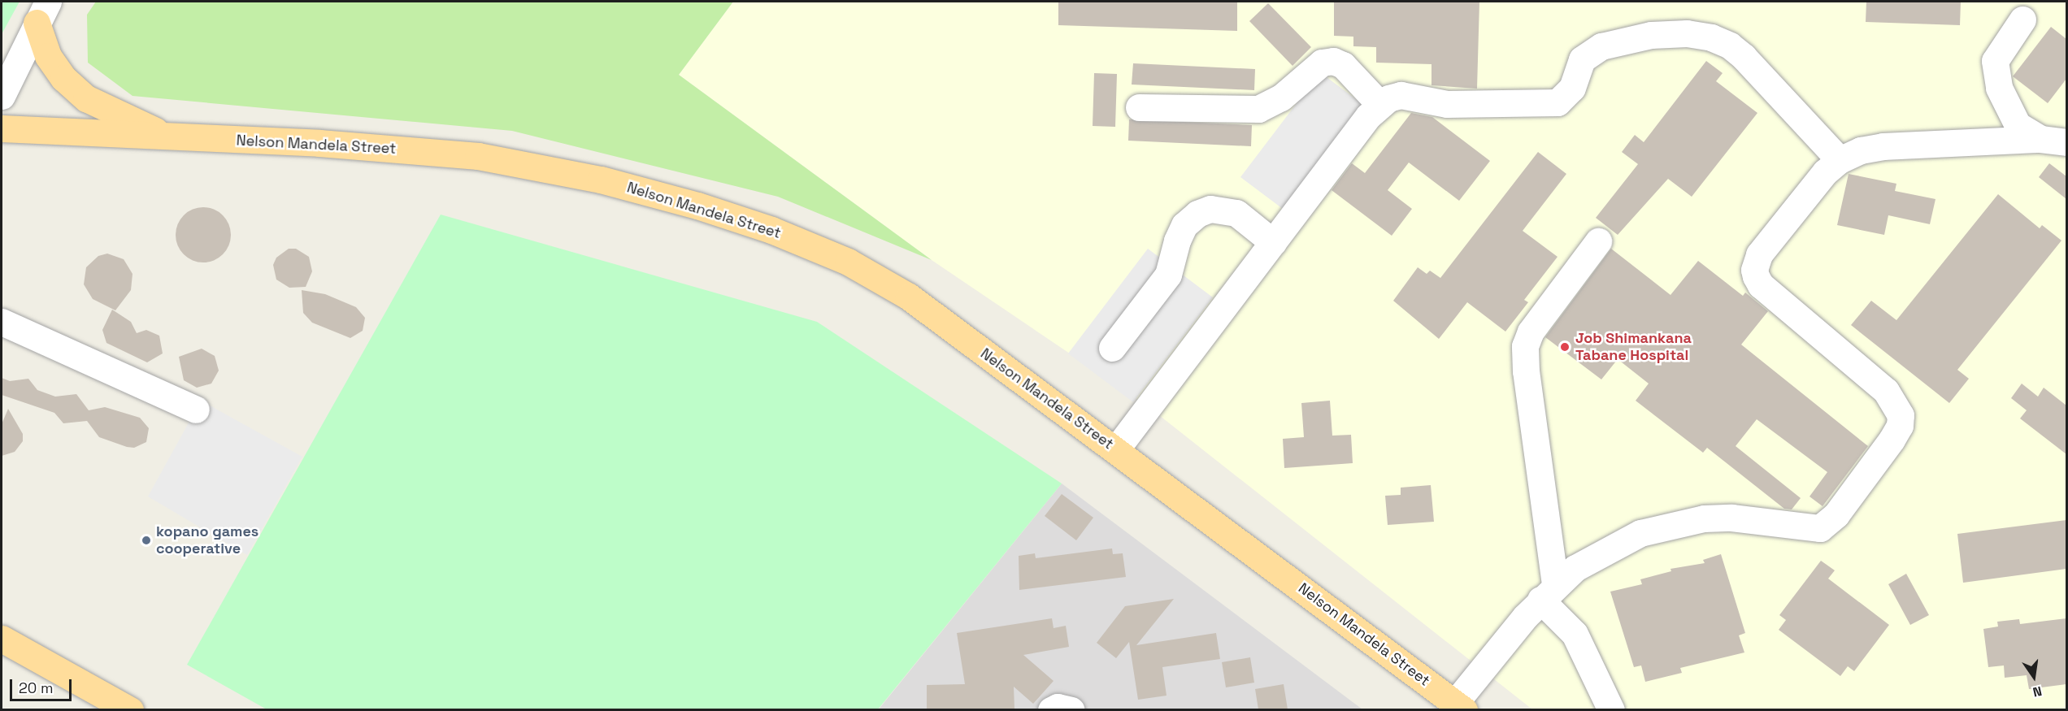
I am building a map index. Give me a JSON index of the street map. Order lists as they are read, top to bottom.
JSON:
{
  "streets": {
    "main road": ["Nelson Mandela Street"]
  },
  "places": ["Job Shimankana Tabane Hospital", "kopano games cooperative"],
  "scale_bar": "20 m",
  "north": "bottom"
}
